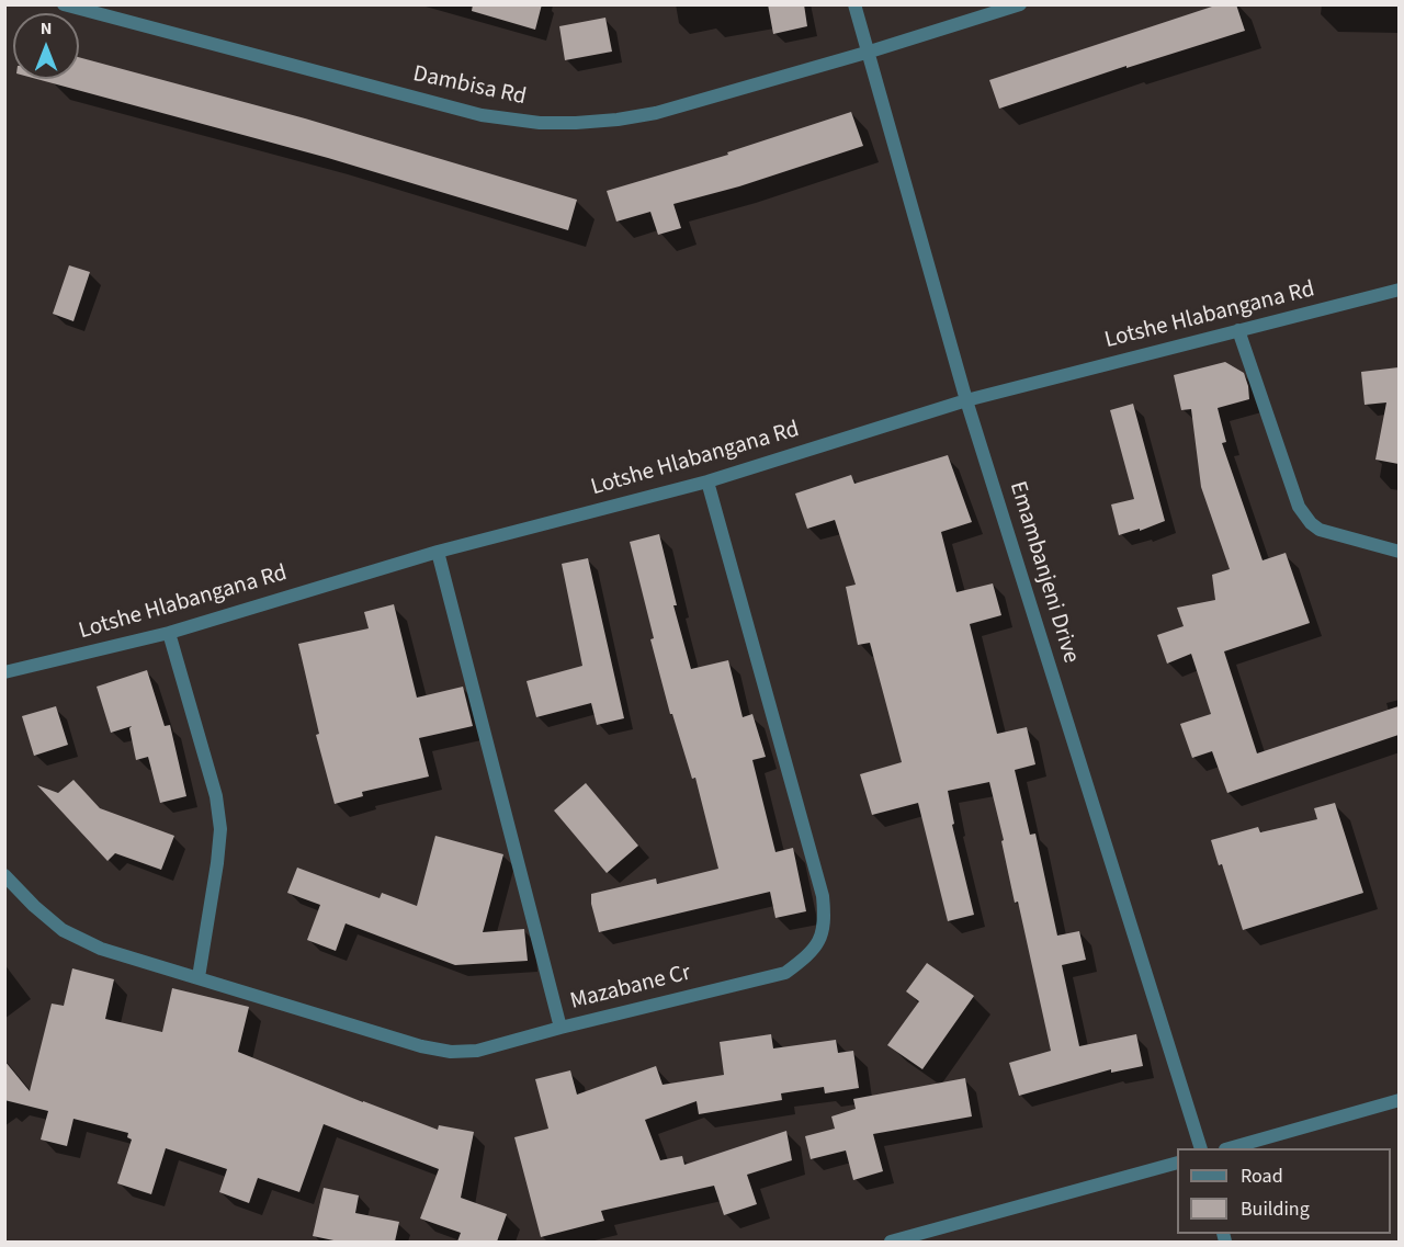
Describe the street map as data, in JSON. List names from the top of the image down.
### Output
{
  "streets": {
    "street": [
      "Dambisa Rd",
      "Lotshe Hlabangana Rd",
      "Emambanjeni Drive",
      "Mazabane Cr"
    ]
  },
  "crossings": [
    ["Dambisa Rd", "Emambanjeni Drive"],
    ["Lotshe Hlabangana Rd", "Emambanjeni Drive"],
    ["Lotshe Hlabangana Rd", "Mazabane Cr"]
  ],
  "legend": ["Road", "Building"],
  "north": "top"
}
